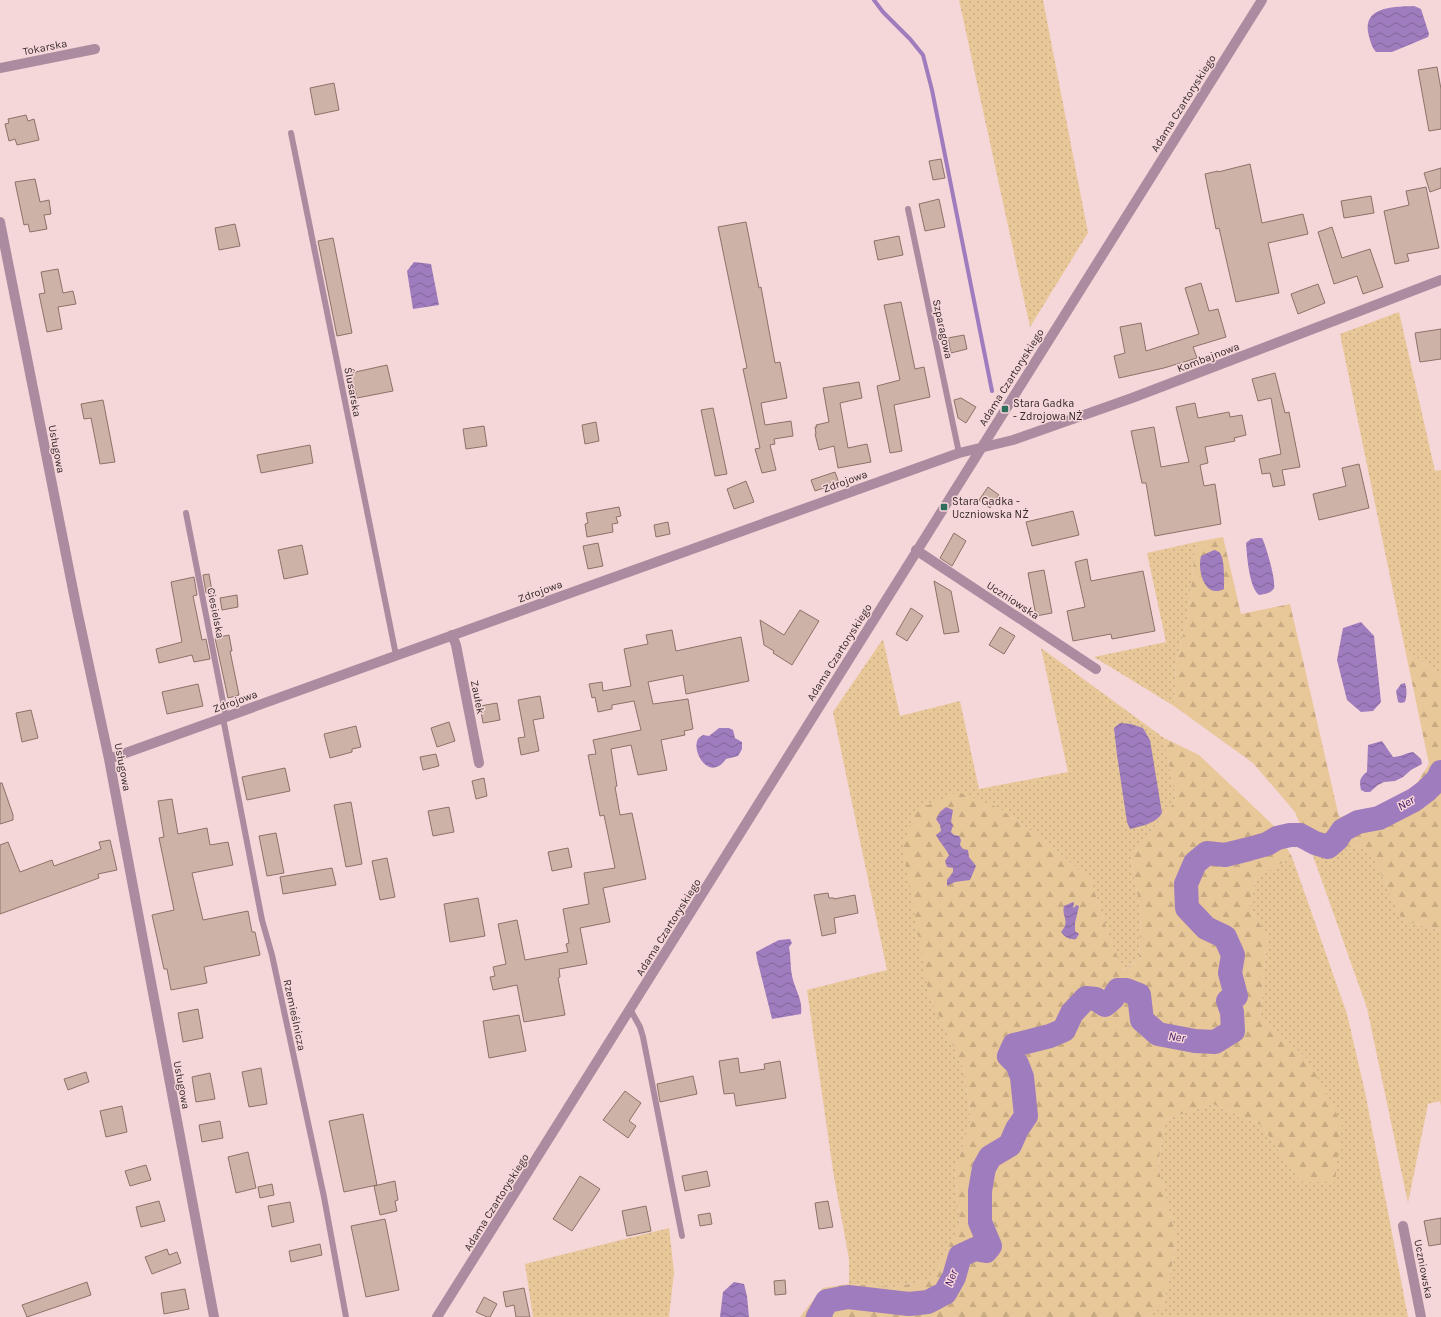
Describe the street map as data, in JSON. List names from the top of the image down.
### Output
{
  "streets": {
    "street": [
      "Tokarska",
      "Adama Czartoryskiego",
      "Kombajnowa",
      "Usługowa",
      "Zdrojowa",
      "Uczniowska",
      "Zaułek"
    ],
    "lane": [
      "Szparagowa",
      "Ślusarska",
      "Ciesielska",
      "Rzemieślnicza"
    ]
  },
  "crossings": [
    ["Adama Czartoryskiego", "Kombajnowa"],
    ["Adama Czartoryskiego", "Zdrojowa"],
    ["Adama Czartoryskiego", "Uczniowska"],
    ["Szparagowa", "Zdrojowa"],
    ["Kombajnowa", "Zdrojowa"],
    ["Ślusarska", "Zdrojowa"],
    ["Usługowa", "Zdrojowa"],
    ["Zdrojowa", "Ciesielska"],
    ["Zdrojowa", "Zaułek"],
    ["Zdrojowa", "Rzemieślnicza"],
    ["Ciesielska", "Rzemieślnicza"]
  ],
  "water": ["Ner"],
  "places": {
    "transit": ["Stara Gadka - Zdrojowa NŻ", "Stara Gadka - Uczniowska NŻ"]
  }
}
